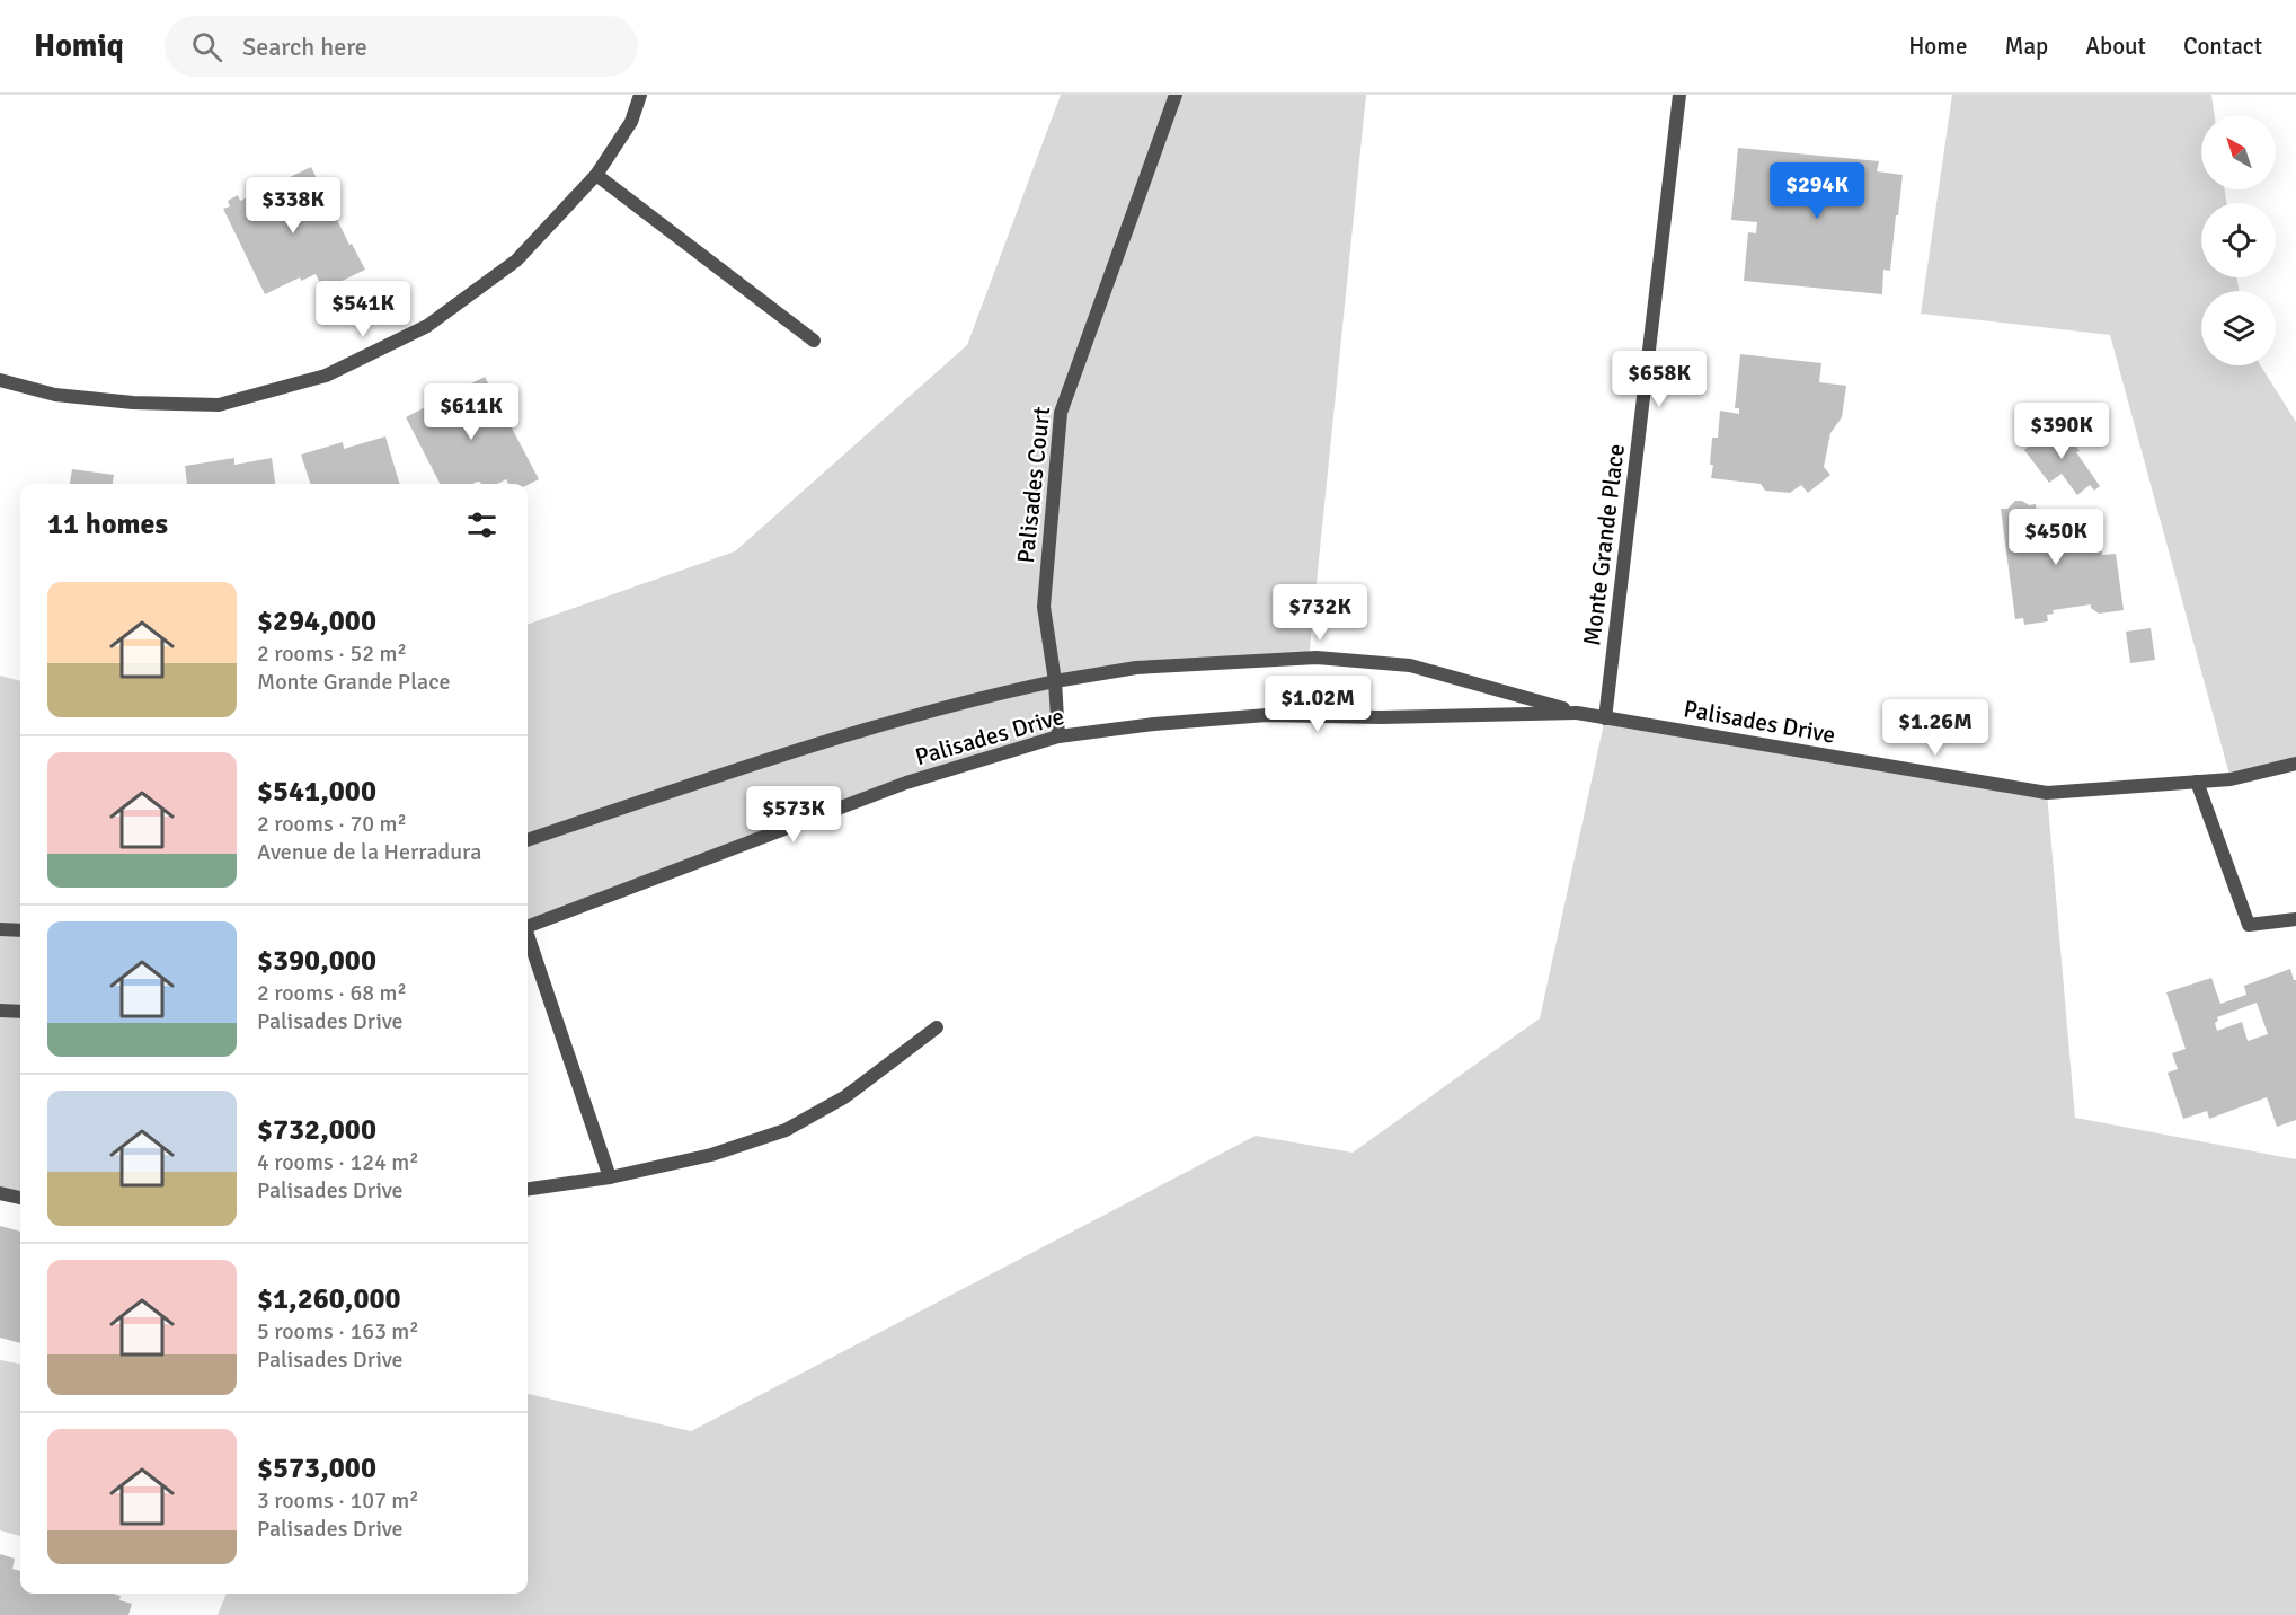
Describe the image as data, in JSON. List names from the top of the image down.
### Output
{
  "streets": {
    "street": ["Palisades Court", "Monte Grande Place", "Palisades Drive"]
  },
  "crossings": [
    ["Palisades Court", "Palisades Drive"],
    ["Monte Grande Place", "Palisades Drive"]
  ],
  "north": "top left",
  "page": {
    "header": "Homiq",
    "search": "Search here",
    "nav": [
      "Home",
      "Map",
      "About",
      "Contact"
    ],
    "price": [
      "$294K",
      "$338K",
      "$541K",
      "$658K",
      "$611K",
      "$390K",
      "$450K",
      "$732K",
      "$1.02M",
      "$1.26M",
      "$573K"
    ],
    "heading": "11 homes",
    "list": [
      {
        "name": "$294,000",
        "note": "2 rooms · 52 m² · Monte Grande Place"
      },
      {
        "name": "$541,000",
        "note": "2 rooms · 70 m² · Avenue de la Herradura"
      },
      {
        "name": "$390,000",
        "note": "2 rooms · 68 m² · Palisades Drive"
      },
      {
        "name": "$732,000",
        "note": "4 rooms · 124 m² · Palisades Drive"
      },
      {
        "name": "$1,260,000",
        "note": "5 rooms · 163 m² · Palisades Drive"
      },
      {
        "name": "$573,000",
        "note": "3 rooms · 107 m² · Palisades Drive"
      }
    ]
  }
}
